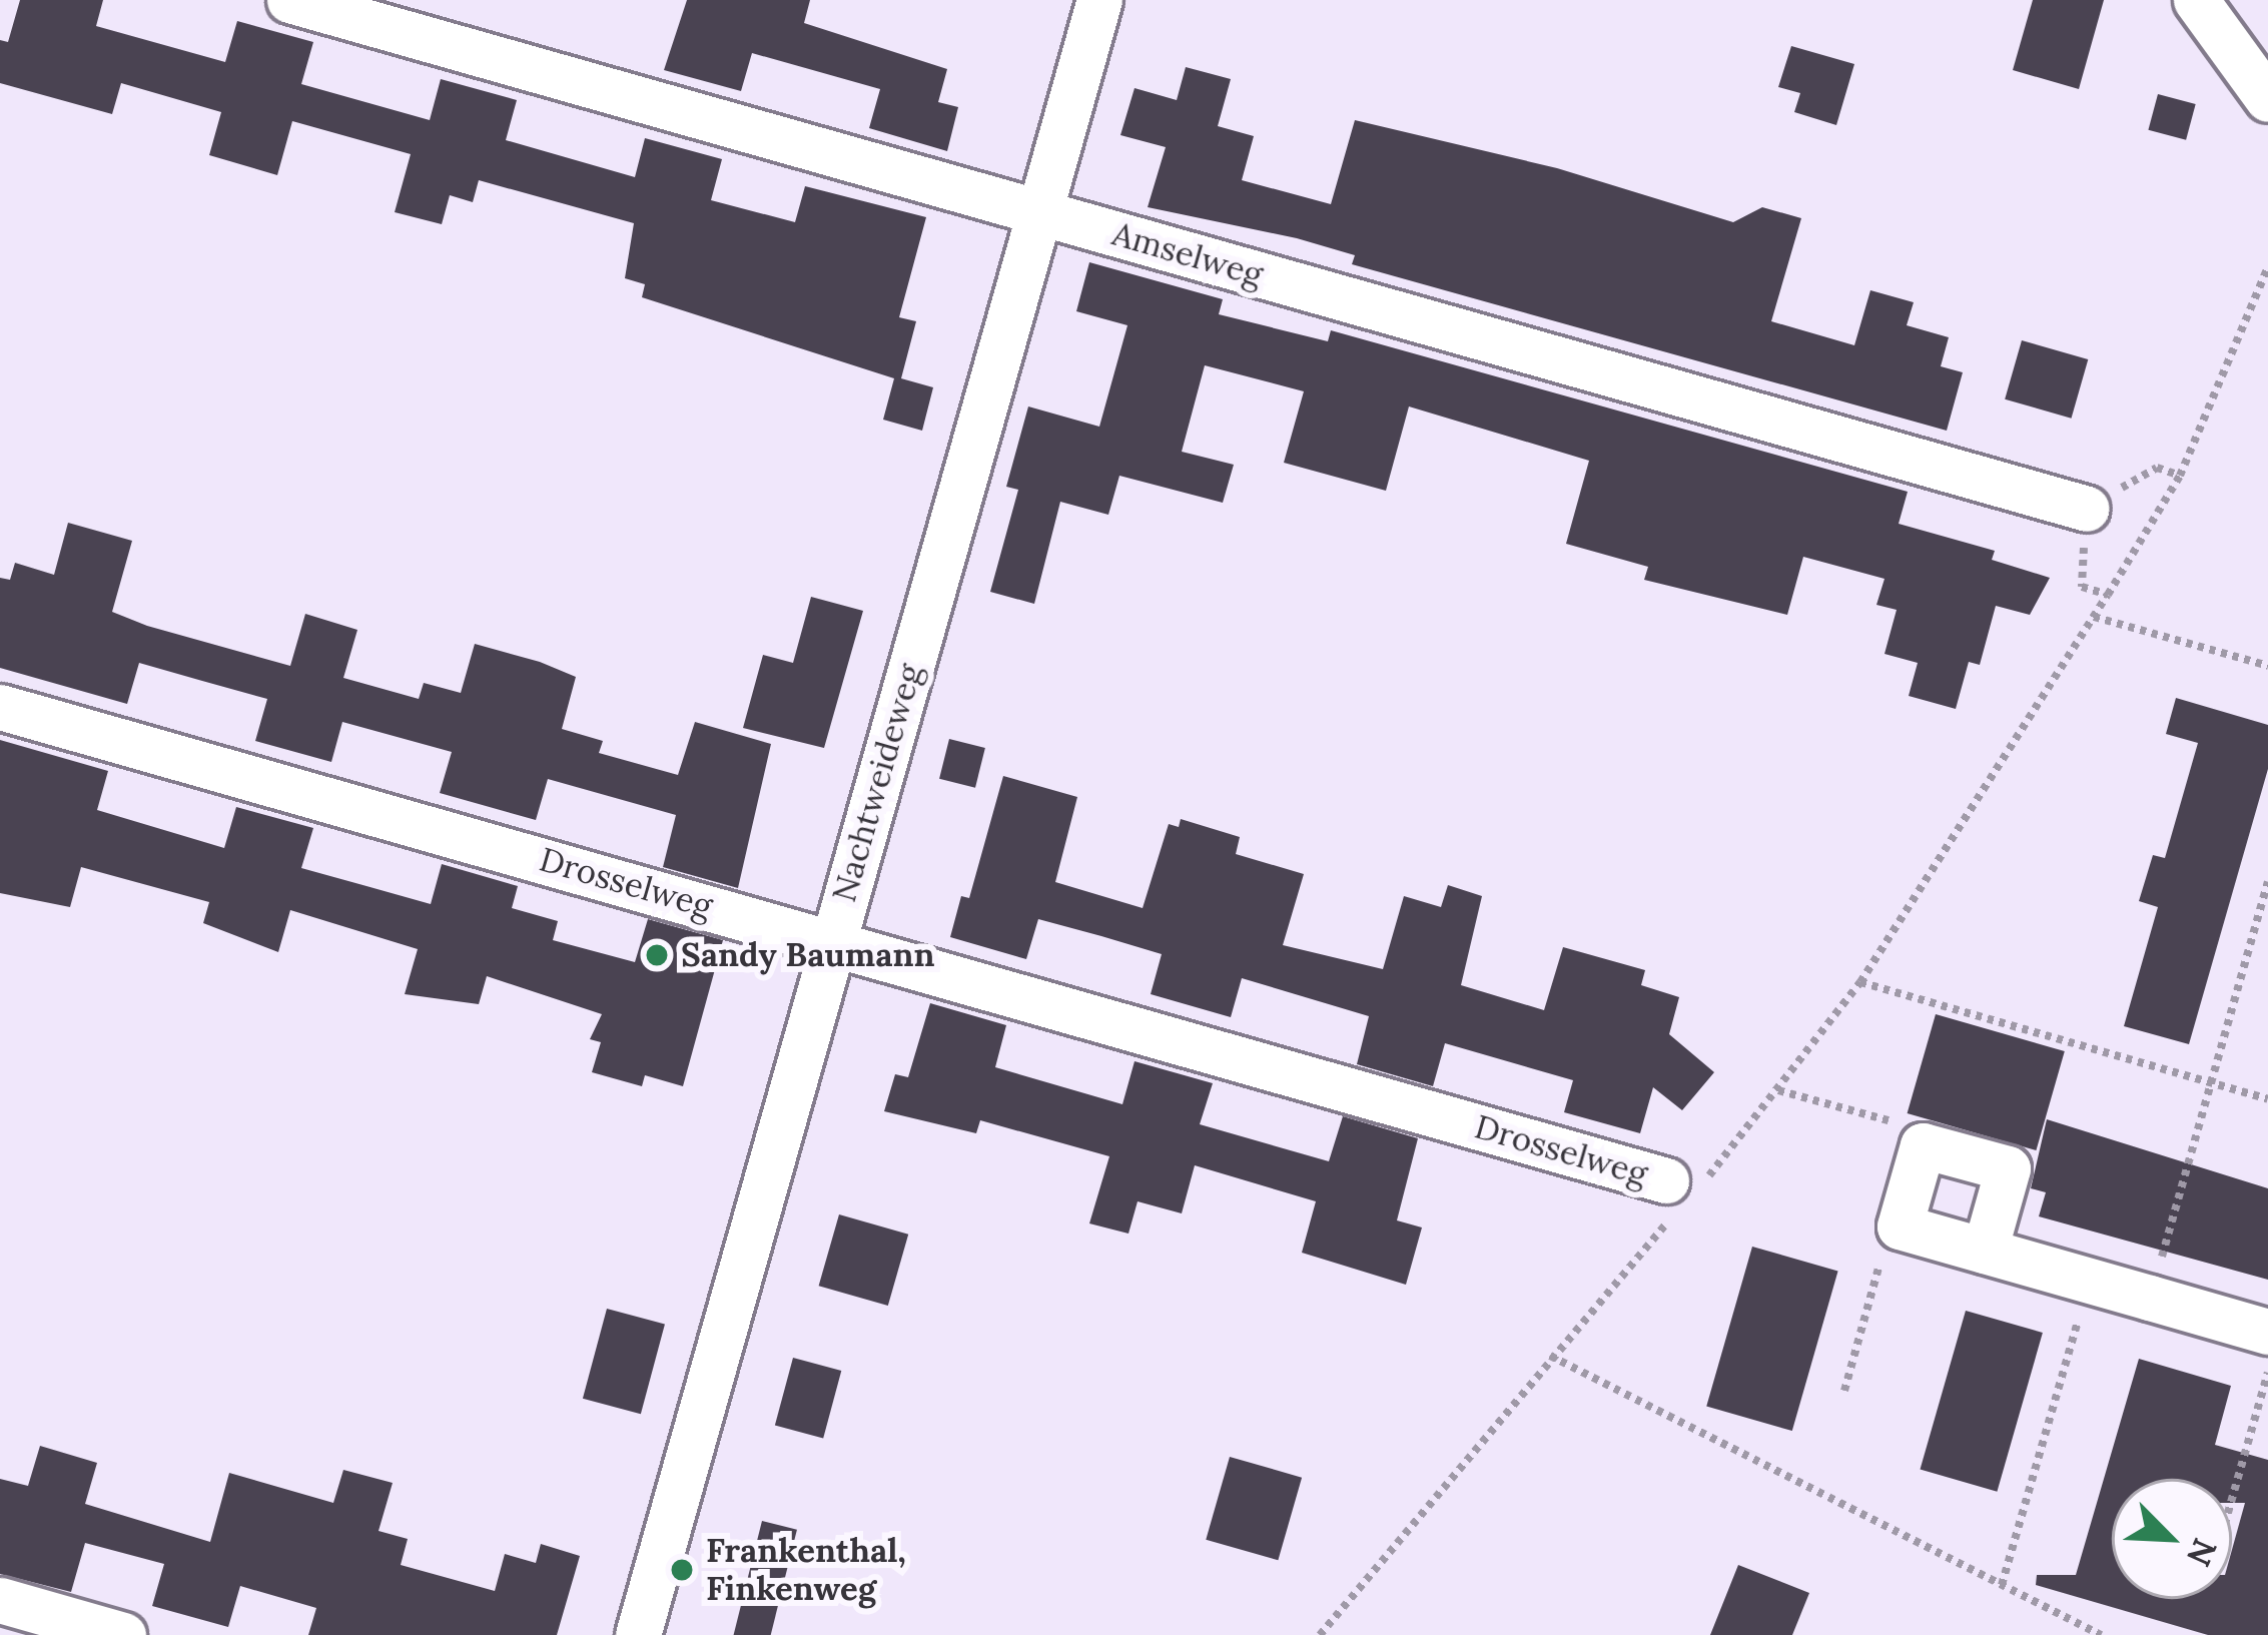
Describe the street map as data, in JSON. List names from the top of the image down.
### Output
{
  "streets": {
    "street": ["Amselweg", "Nachtweideweg", "Drosselweg"]
  },
  "crossings": [
    ["Amselweg", "Nachtweideweg"],
    ["Nachtweideweg", "Drosselweg"]
  ],
  "places": ["Sandy Baumann", "Frankenthal, Finkenweg"],
  "north": "bottom right"
}
